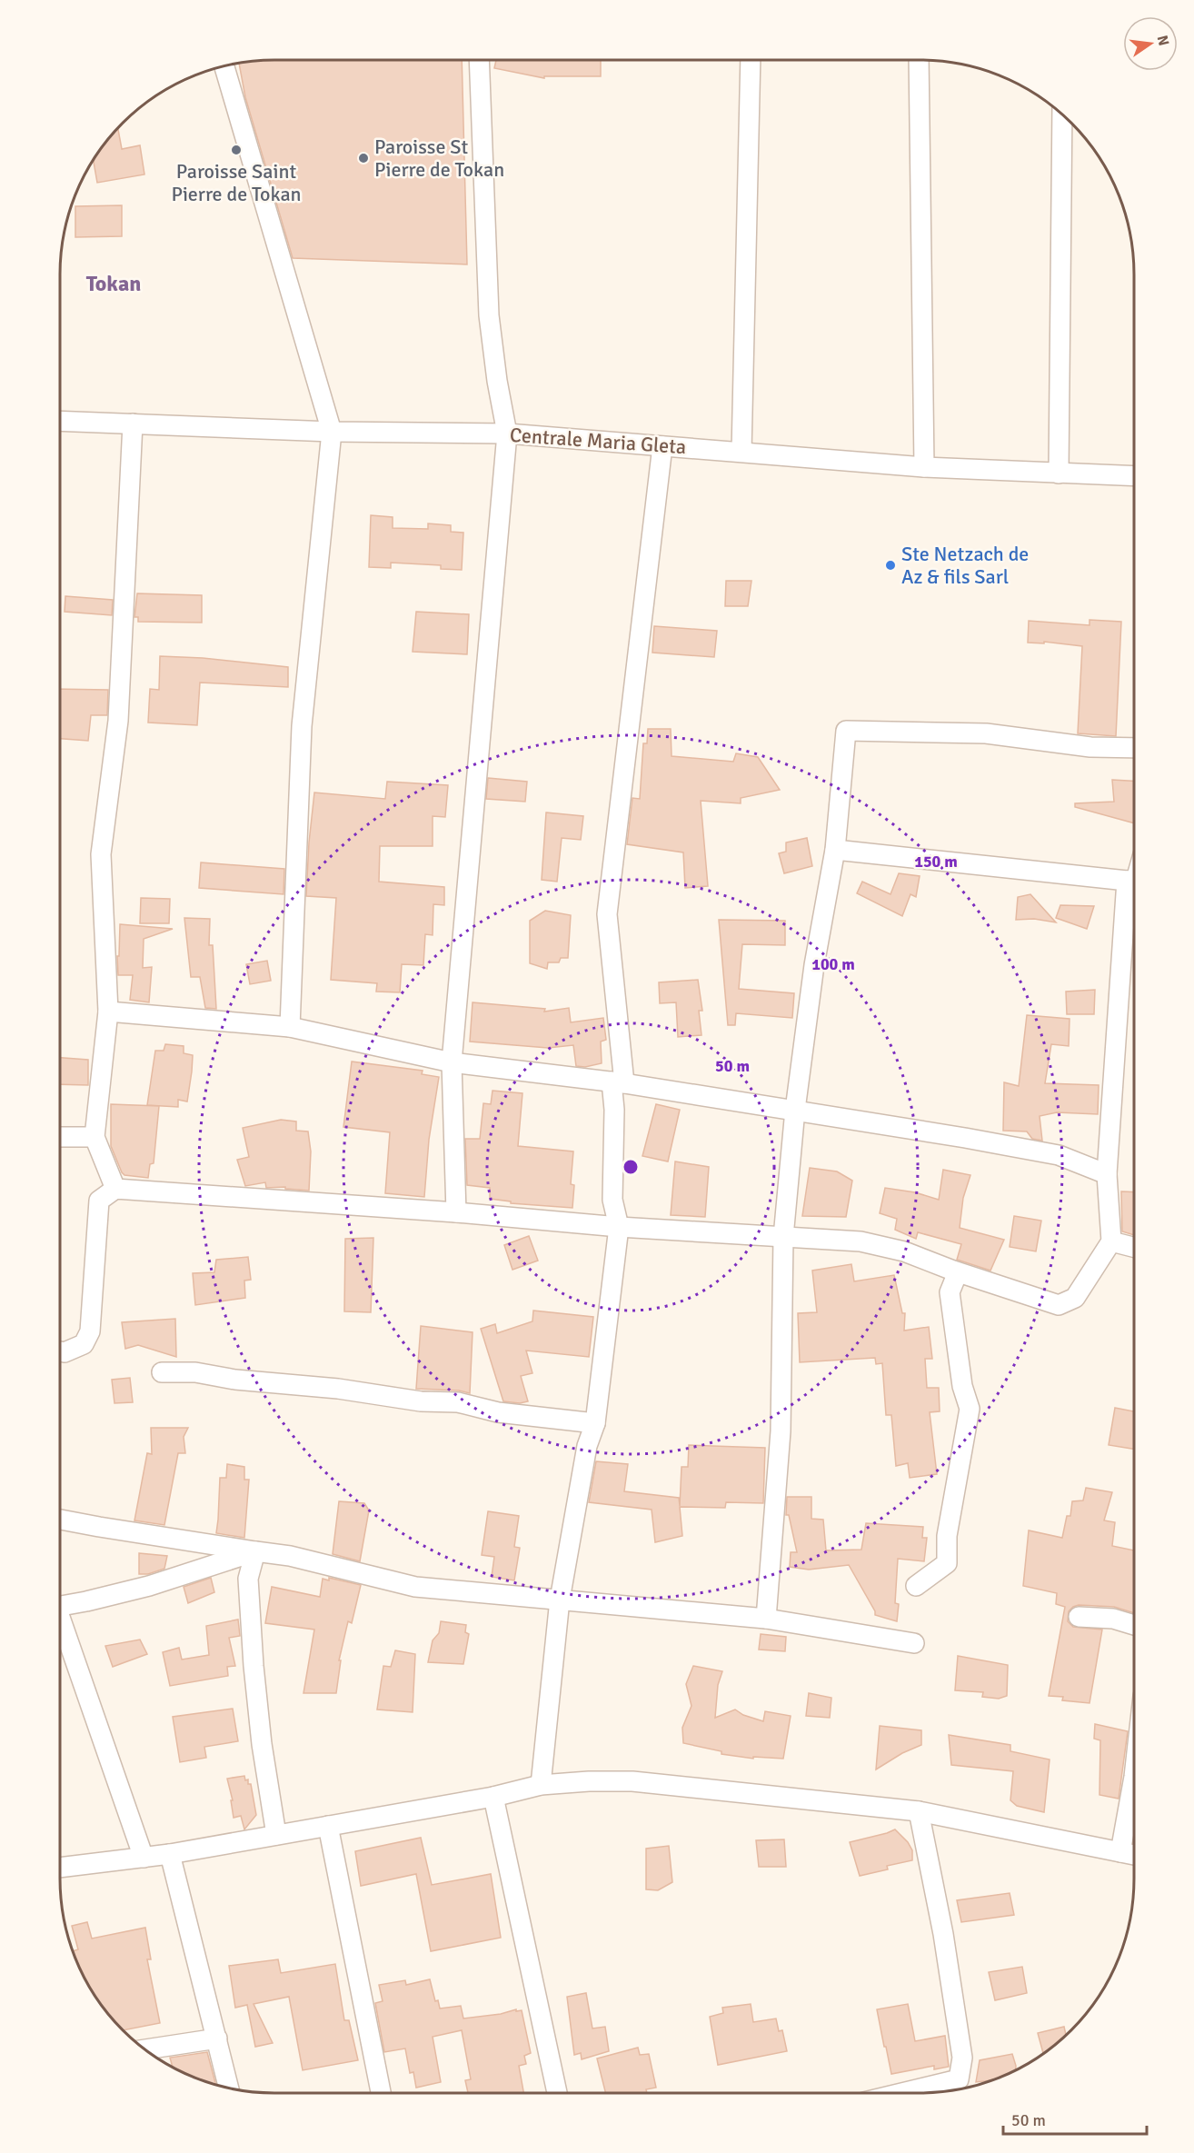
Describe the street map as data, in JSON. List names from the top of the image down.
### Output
{
  "streets": {
    "street": ["Centrale Maria Gleta"]
  },
  "districts": ["Tokan"],
  "places": ["Paroisse Saint Pierre de Tokan", "Paroisse St Pierre de Tokan", "Ste Netzach de Az & fils Sarl"],
  "scale_bar": "50 m",
  "north": "right",
  "rings": ["150 m", "100 m", "50 m"]
}
